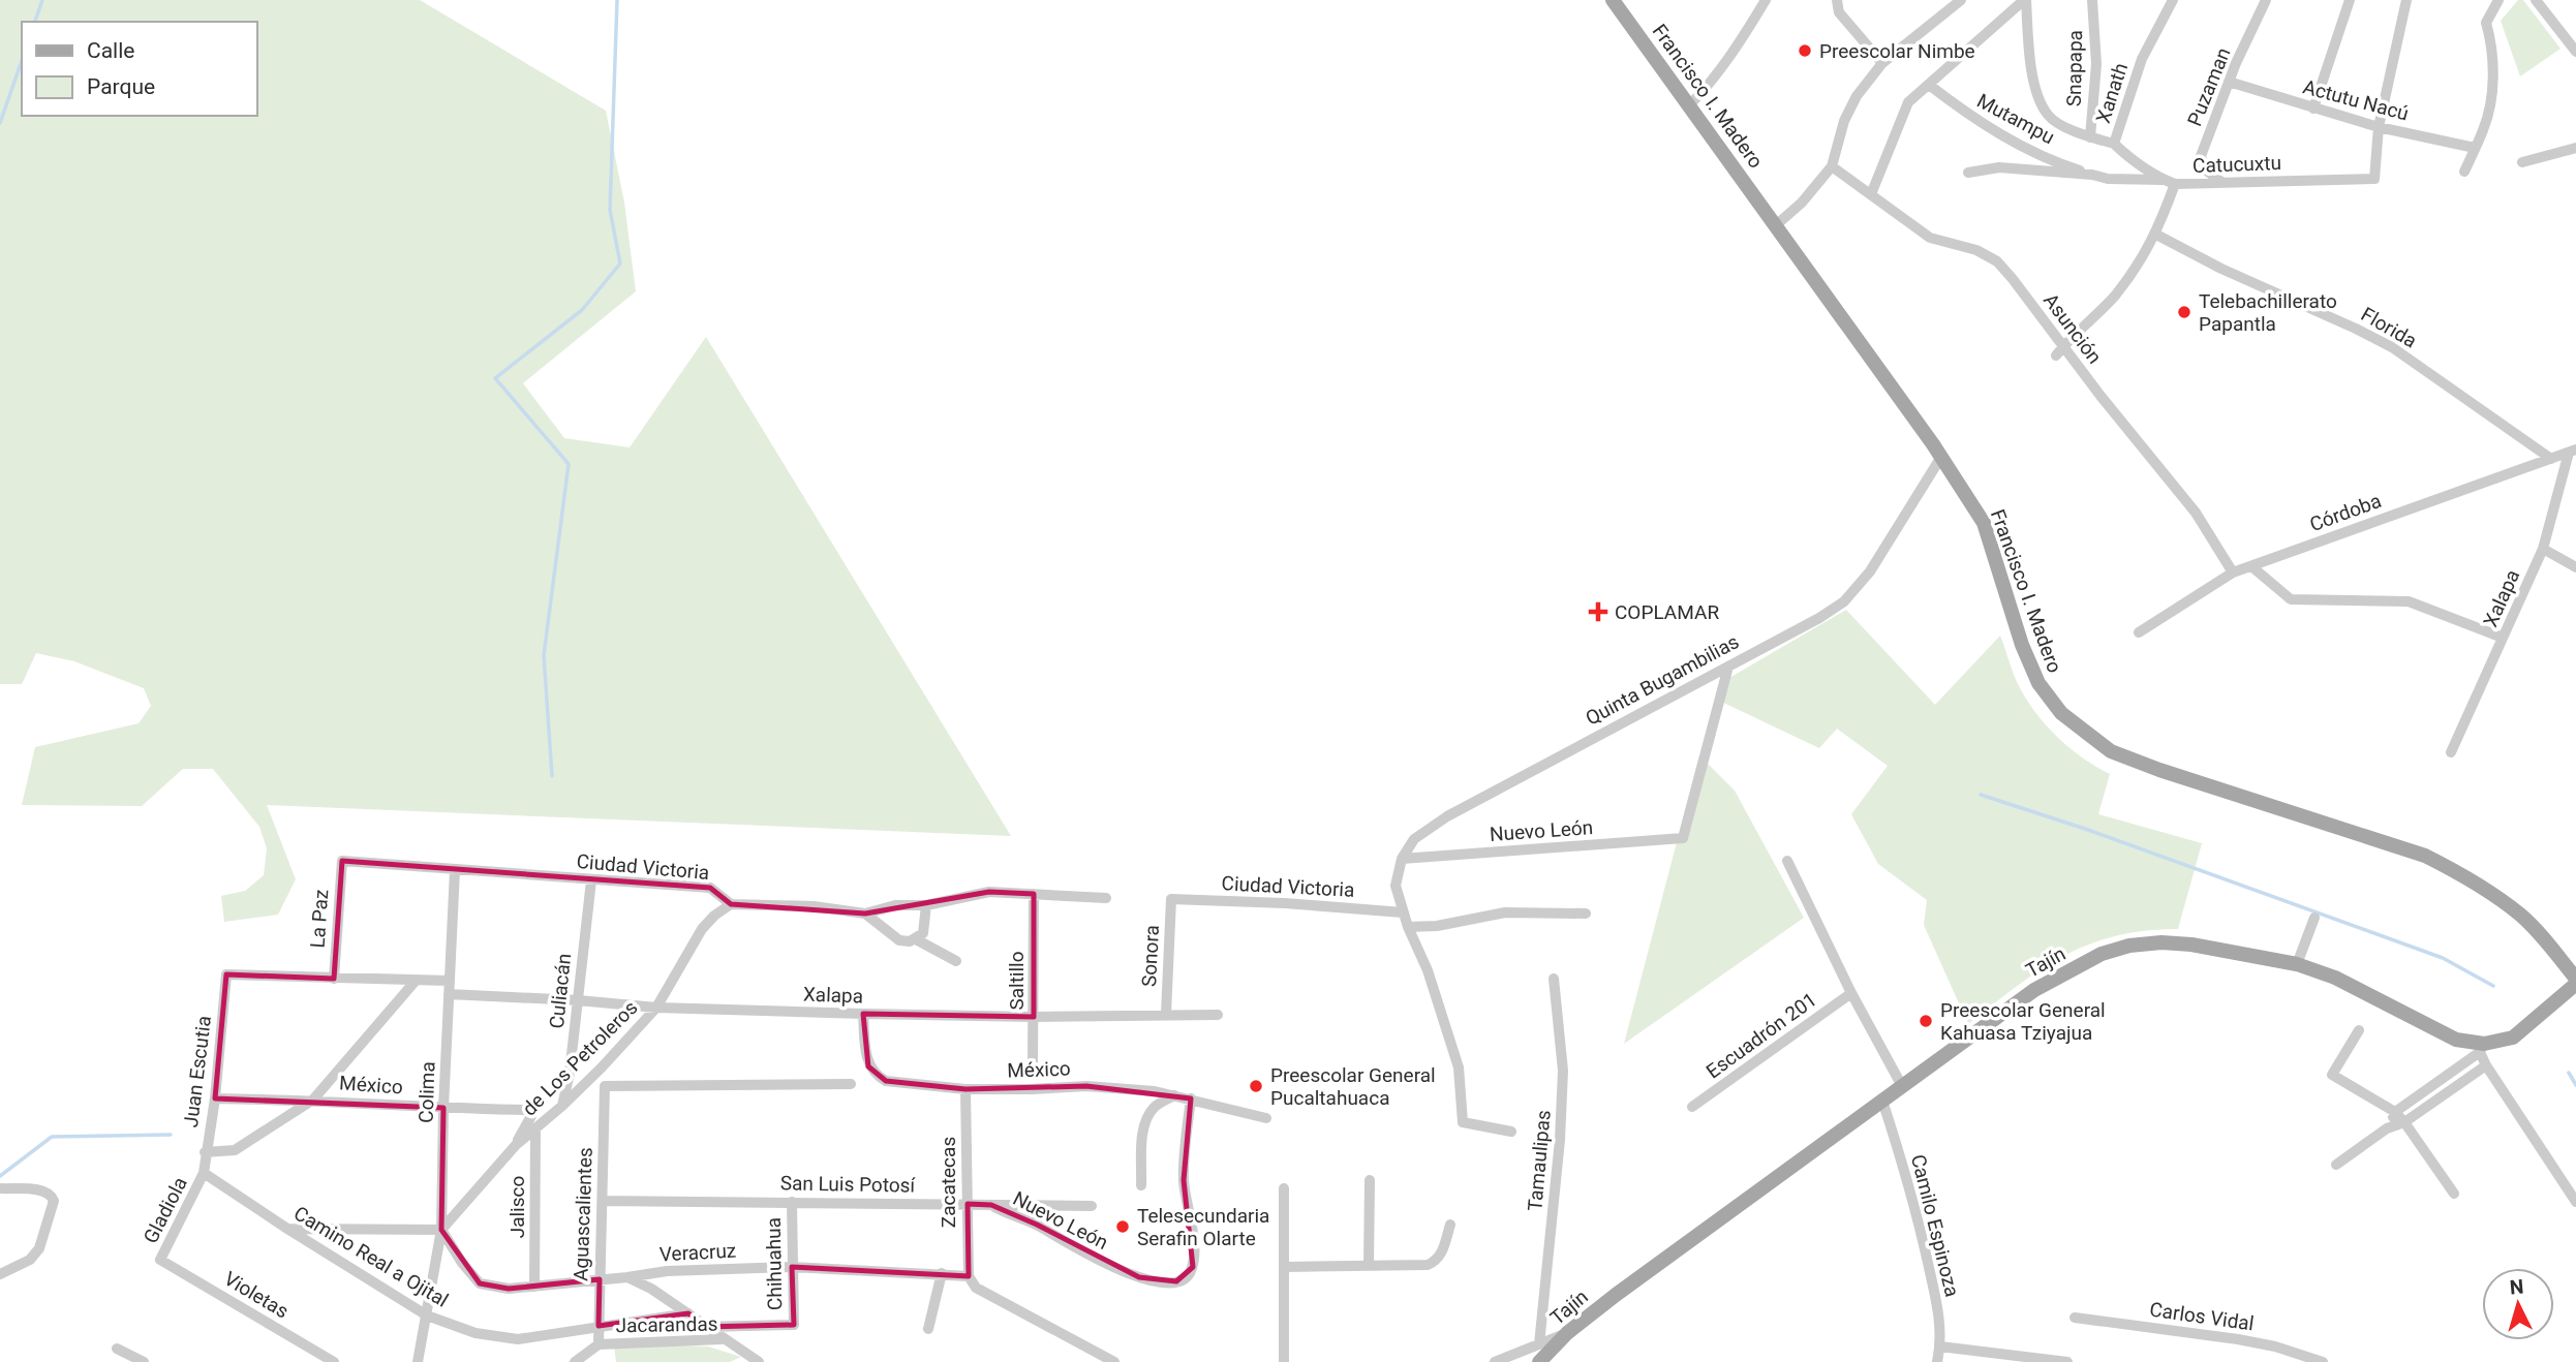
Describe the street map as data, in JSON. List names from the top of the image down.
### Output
{
  "streets": {
    "main road": ["Francisco I. Madero", "Tajín"],
    "street": [
      "Snapapa",
      "Puzaman",
      "Xanath",
      "Actutu Nacú",
      "Mutampu",
      "Catucuxtu",
      "Florida",
      "Asunción",
      "Córdoba",
      "Xalapa",
      "Quinta Bugambilias",
      "Nuevo León",
      "Ciudad Victoria",
      "La Paz",
      "Sonora",
      "Saltillo",
      "Culiacán",
      "Escuadrón 201",
      "de Los Petroleros",
      "México",
      "Juan Escutia",
      "Colima",
      "Tamaulipas",
      "Zacatecas",
      "San Luis Potosí",
      "Jalisco",
      "Gladiola",
      "Aguascalientes",
      "Camilo Espinoza",
      "Veracruz",
      "Camino Real a Ojital",
      "Chihuahua",
      "Violetas",
      "Carlos Vidal",
      "Jacarandas"
    ]
  },
  "crossings": [
    ["Snapapa", "Xanath"],
    ["Puzaman", "Actutu Nacú"],
    ["Puzaman", "Catucuxtu"],
    ["Xanath", "Catucuxtu"],
    ["Francisco I. Madero", "Quinta Bugambilias"],
    ["Actutu Nacú", "Catucuxtu"],
    ["Mutampu", "Catucuxtu"],
    ["Florida", "Córdoba"],
    ["Asunción", "Córdoba"],
    ["Córdoba", "Xalapa"],
    ["Xalapa", "Sonora"],
    ["Xalapa", "Saltillo"],
    ["Xalapa", "Culiacán"],
    ["Xalapa", "de Los Petroleros"],
    ["Xalapa", "México"],
    ["Xalapa", "Colima"],
    ["Quinta Bugambilias", "Nuevo León"],
    ["Nuevo León", "México"],
    ["Nuevo León", "San Luis Potosí"],
    ["Ciudad Victoria", "La Paz"],
    ["Ciudad Victoria", "Sonora"],
    ["Ciudad Victoria", "Culiacán"],
    ["Ciudad Victoria", "de Los Petroleros"],
    ["Ciudad Victoria", "Colima"],
    ["La Paz", "Juan Escutia"],
    ["Tajín", "Camilo Espinoza"],
    ["Culiacán", "de Los Petroleros"],
    ["de Los Petroleros", "México"],
    ["de Los Petroleros", "Colima"],
    ["de Los Petroleros", "Jalisco"],
    ["de Los Petroleros", "Veracruz"],
    ["México", "Juan Escutia"],
    ["México", "Colima"],
    ["México", "Zacatecas"],
    ["Juan Escutia", "Gladiola"],
    ["Juan Escutia", "Camino Real a Ojital"],
    ["Colima", "Veracruz"],
    ["Colima", "Camino Real a Ojital"],
    ["Zacatecas", "San Luis Potosí"],
    ["Zacatecas", "Veracruz"],
    ["San Luis Potosí", "Aguascalientes"],
    ["San Luis Potosí", "Chihuahua"],
    ["Jalisco", "Veracruz"],
    ["Gladiola", "Camino Real a Ojital"],
    ["Gladiola", "Violetas"],
    ["Aguascalientes", "Veracruz"],
    ["Aguascalientes", "Camino Real a Ojital"],
    ["Aguascalientes", "Jacarandas"],
    ["Veracruz", "Chihuahua"]
  ],
  "places": {
    "other": [
      "Preescolar Nimbe",
      "Telebachillerato Papantla",
      "Preescolar General Kahuasa Tziyajua",
      "Preescolar General Pucaltahuaca",
      "Telesecundaria Serafin Olarte"
    ],
    "health": ["COPLAMAR"]
  },
  "legend": ["Calle", "Parque"],
  "north": "top"
}
